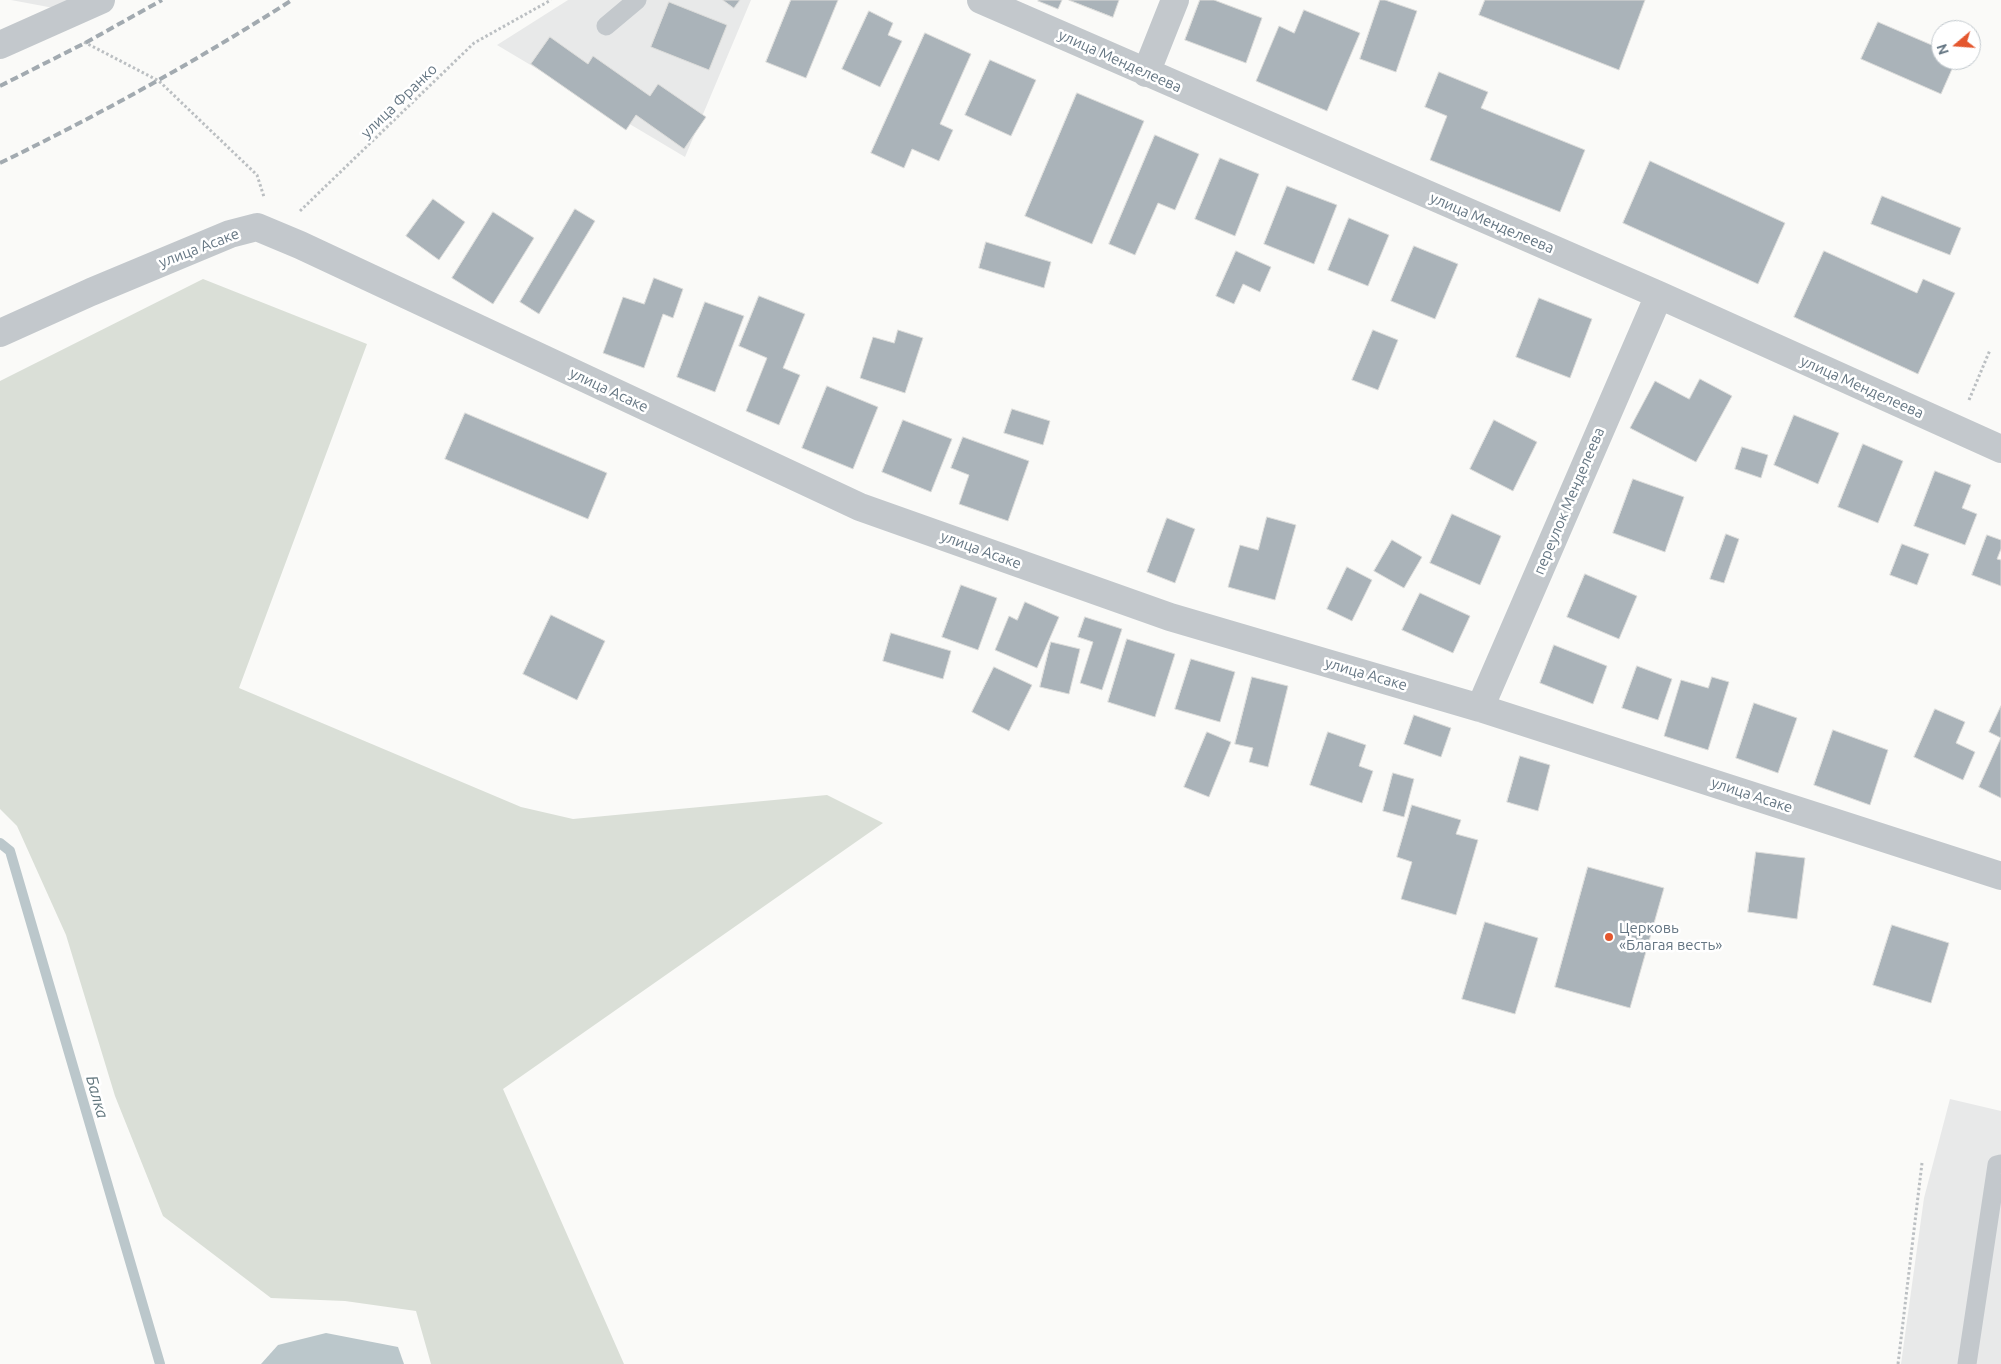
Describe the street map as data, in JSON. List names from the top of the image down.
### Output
{
  "streets": {
    "street": ["улица Менделеева", "улица Асаке", "переулок Менделеева"],
    "path": ["улица Франко"]
  },
  "crossings": [
    ["улица Менделеева", "переулок Менделеева"],
    ["улица Франко", "улица Асаке"],
    ["улица Асаке", "переулок Менделеева"]
  ],
  "water": ["Балка"],
  "places": ["Церковь «Благая весть»"],
  "north": "left"
}
